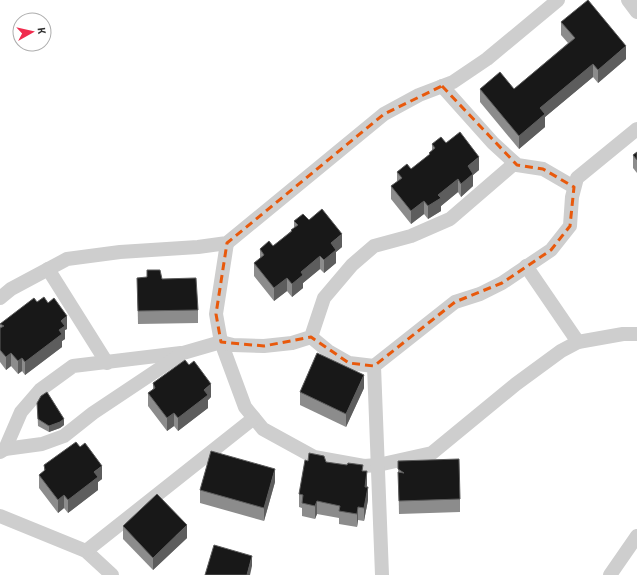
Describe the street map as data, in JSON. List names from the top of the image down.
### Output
{
  "north": "right"
}
